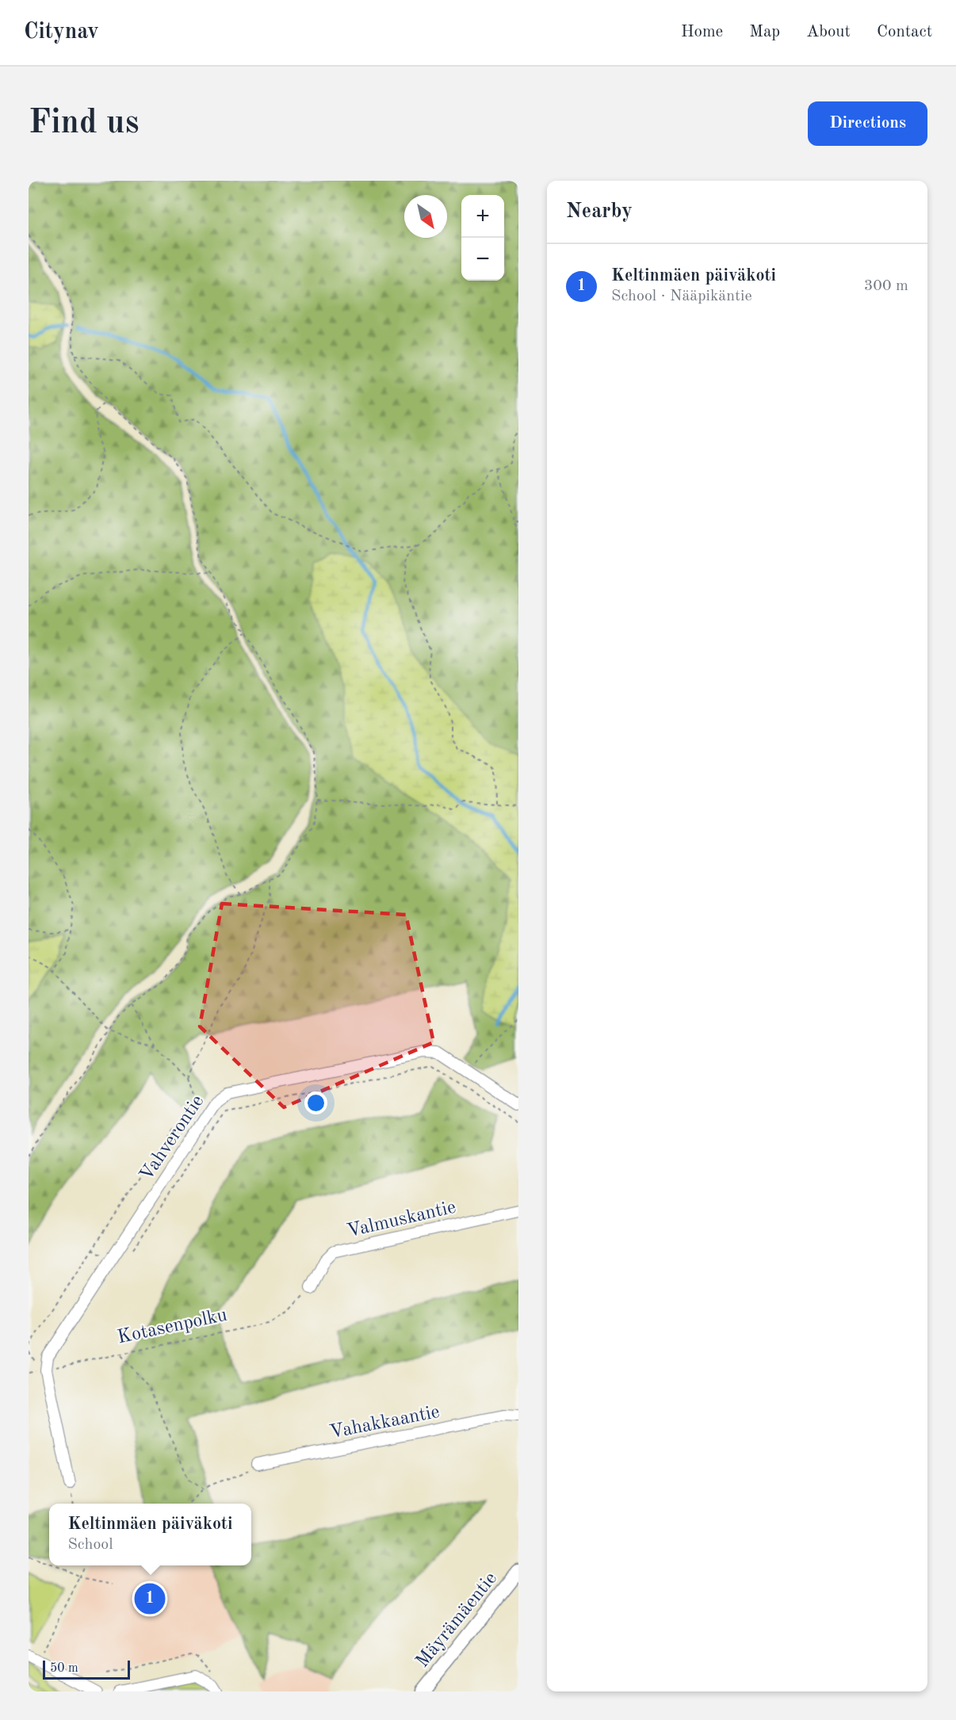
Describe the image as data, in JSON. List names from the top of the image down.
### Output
{
  "streets": {
    "street": [
      "Vahverontie",
      "Valmuskantie",
      "Vahakkaantie",
      "Mäyrämäentie"
    ],
    "path": ["Kotasenpolku"]
  },
  "crossings": [
    ["Vahverontie", "Kotasenpolku"],
    ["Valmuskantie", "Kotasenpolku"]
  ],
  "scale_bar": "50 m",
  "north": "bottom right",
  "page": {
    "header": "Citynav",
    "nav": [
      "Home",
      "Map",
      "About",
      "Contact"
    ],
    "buttons": "Directions",
    "title": "Find us",
    "heading": "Nearby",
    "map_buttons": ["+", "−"],
    "list": [
      {
        "mark": "1",
        "name": "Keltinmäen päiväkoti",
        "note": "School · Nääpikäntie",
        "value": "300 m"
      }
    ],
    "popup": ["Keltinmäen päiväkoti", "School"],
    "pins": "1",
    "scale": "50 m"
  }
}
